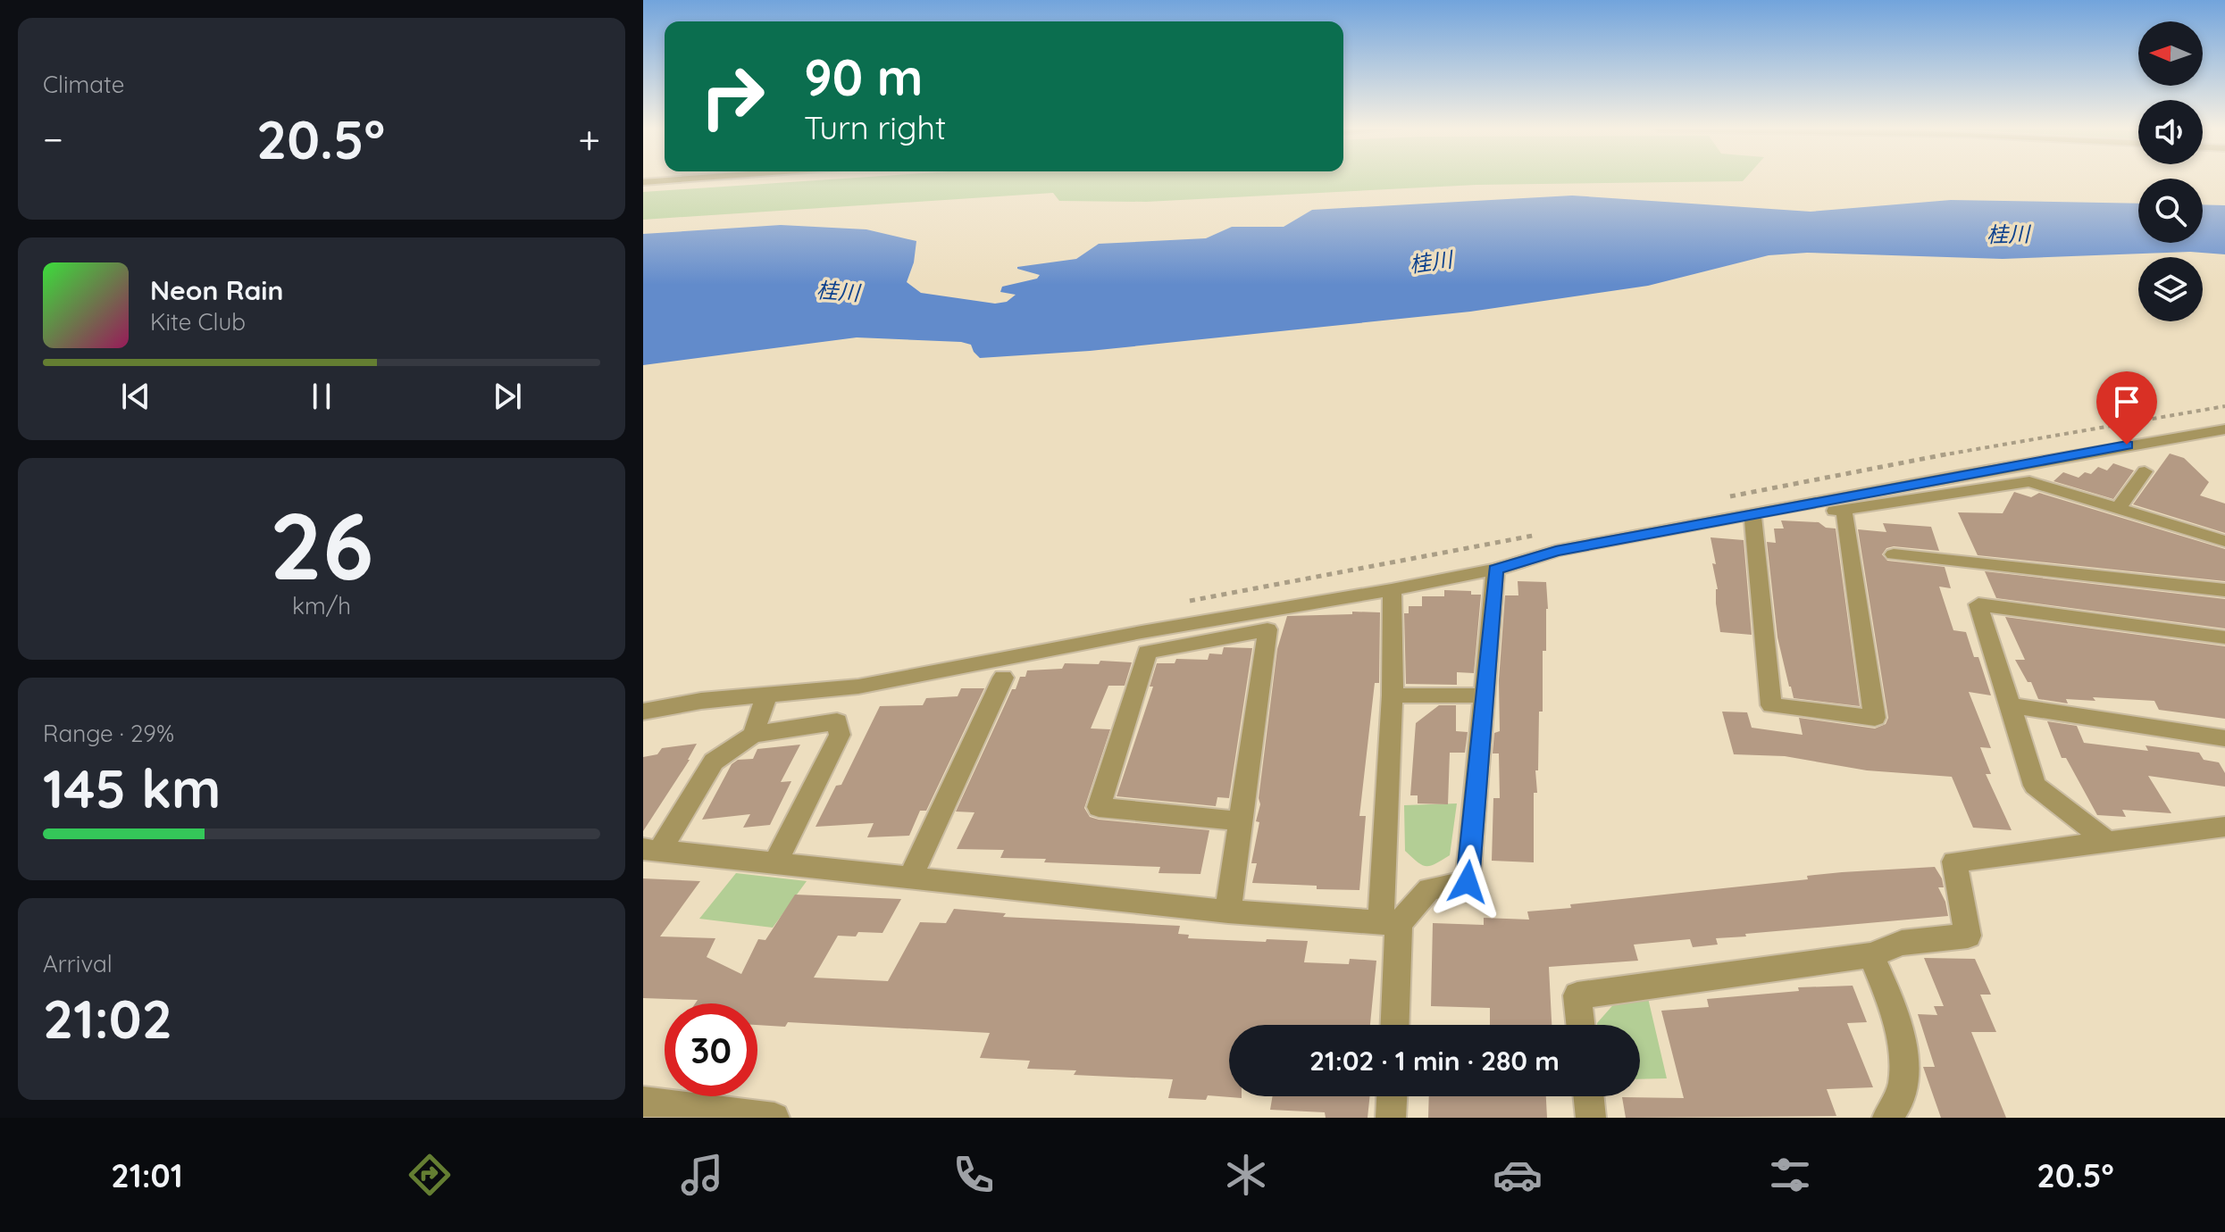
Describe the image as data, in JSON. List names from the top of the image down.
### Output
{
  "water": ["桂川"],
  "north": "left",
  "page": {
    "tile": [
      "Climate",
      ["26", "km/h"],
      ["Range · 29%", "145 km"],
      ["Arrival", "21:02"]
    ],
    "turn": ["90 m", "Turn right"],
    "heat": ["−", "20.5°", "+"],
    "song": ["Neon Rain", "Kite Club"],
    "limit": "30",
    "trip": "21:02 · 1 min · 280 m",
    "tabs": ["21:01", "20.5°"]
  }
}
